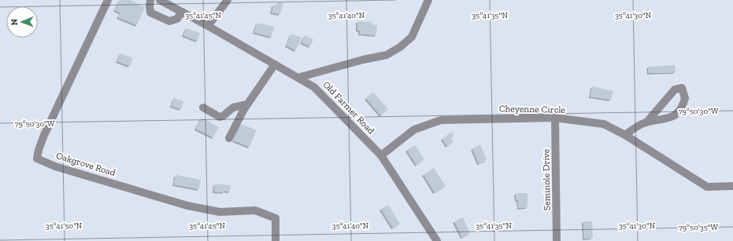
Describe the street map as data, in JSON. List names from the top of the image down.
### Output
{
  "streets": {
    "street": [
      "Old Farmer Road",
      "Cheyenne Circle",
      "Oakgrove Road",
      "Seminole Drive"
    ]
  },
  "crossings": [
    ["Old Farmer Road", "Cheyenne Circle"],
    ["Cheyenne Circle", "Seminole Drive"]
  ],
  "north": "left",
  "coordinates": [
    "35°41'45\"N",
    "35°41'40\"N",
    "35°41'35\"N",
    "35°41'30\"N",
    "79°50'30\"W",
    "35°41'50\"N",
    "79°50'35\"W"
  ]
}
